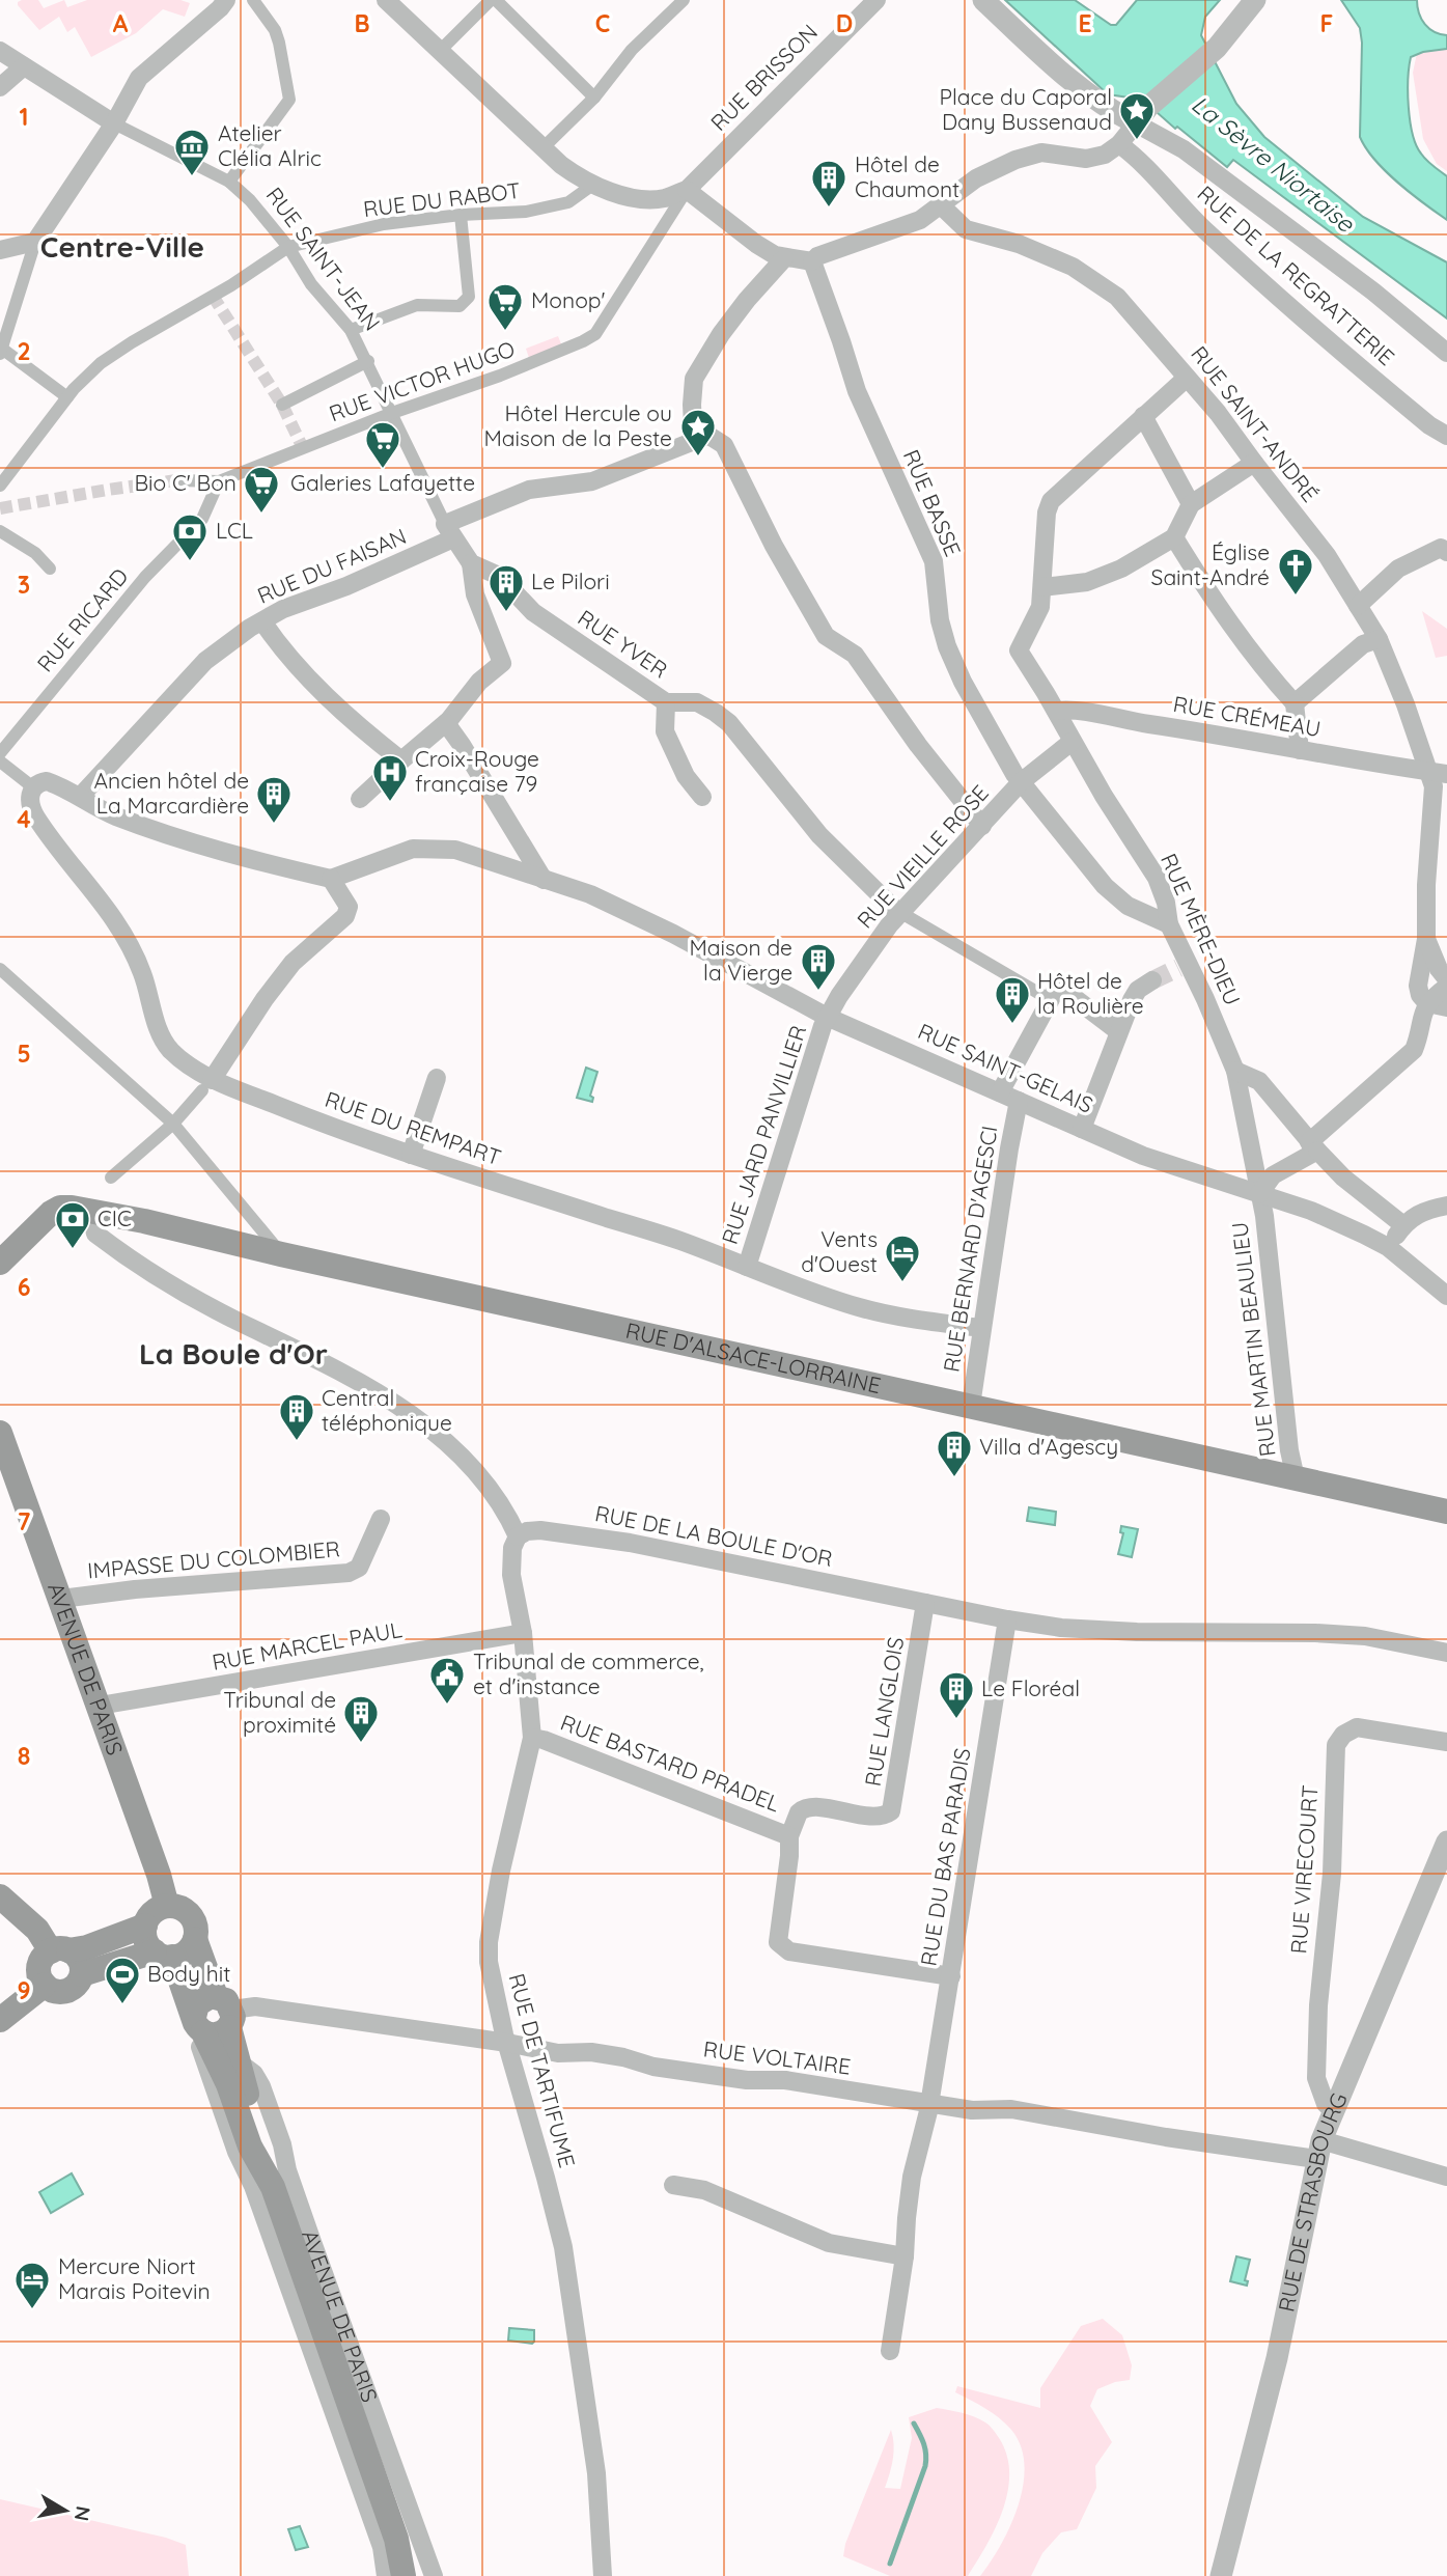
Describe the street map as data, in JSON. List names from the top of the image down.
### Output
{
  "streets": {
    "main road": ["RUE D'ALSACE-LORRAINE", "AVENUE DE PARIS"],
    "street": [
      "RUE BRISSON",
      "RUE DU RABOT",
      "RUE SAINT-JEAN",
      "RUE DE LA REGRATTERIE",
      "RUE VICTOR HUGO",
      "RUE SAINT-ANDRÉ",
      "RUE BASSE",
      "RUE DU FAISAN",
      "RUE RICARD",
      "RUE YVER",
      "RUE CRÉMEAU",
      "RUE VIEILLE ROSE",
      "RUE MÈRE-DIEU",
      "RUE SAINT-GELAIS",
      "RUE DU REMPART",
      "RUE JARD PANVILLIER",
      "RUE BERNARD D'AGESCI",
      "RUE MARTIN BEAULIEU",
      "RUE DE LA BOULE D'OR",
      "IMPASSE DU COLOMBIER",
      "RUE MARCEL PAUL",
      "RUE LANGLOIS",
      "RUE BASTARD PRADEL",
      "RUE DU BAS PARADIS",
      "RUE VIRECOURT",
      "RUE VOLTAIRE",
      "RUE DE TARTIFUME",
      "RUE DE STRASBOURG"
    ]
  },
  "crossings": [
    ["RUE BRISSON", "RUE VICTOR HUGO"],
    ["RUE DU RABOT", "RUE SAINT-JEAN"],
    ["RUE SAINT-JEAN", "RUE VICTOR HUGO"],
    ["RUE SAINT-JEAN", "RUE DU FAISAN"],
    ["RUE SAINT-JEAN", "RUE YVER"],
    ["RUE VICTOR HUGO", "RUE RICARD"],
    ["RUE SAINT-ANDRÉ", "RUE CRÉMEAU"],
    ["RUE BASSE", "RUE VIEILLE ROSE"],
    ["RUE BASSE", "RUE MÈRE-DIEU"],
    ["RUE DU FAISAN", "RUE YVER"],
    ["RUE YVER", "RUE VIEILLE ROSE"],
    ["RUE CRÉMEAU", "RUE MÈRE-DIEU"],
    ["RUE VIEILLE ROSE", "RUE MÈRE-DIEU"],
    ["RUE VIEILLE ROSE", "RUE SAINT-GELAIS"],
    ["RUE VIEILLE ROSE", "RUE JARD PANVILLIER"],
    ["RUE MÈRE-DIEU", "RUE SAINT-GELAIS"],
    ["RUE MÈRE-DIEU", "RUE MARTIN BEAULIEU"],
    ["RUE SAINT-GELAIS", "RUE JARD PANVILLIER"],
    ["RUE SAINT-GELAIS", "RUE BERNARD D'AGESCI"],
    ["RUE SAINT-GELAIS", "RUE MARTIN BEAULIEU"],
    ["RUE DU REMPART", "RUE JARD PANVILLIER"],
    ["RUE DU REMPART", "RUE BERNARD D'AGESCI"],
    ["RUE BERNARD D'AGESCI", "RUE D'ALSACE-LORRAINE"],
    ["RUE MARTIN BEAULIEU", "RUE D'ALSACE-LORRAINE"],
    ["RUE DE LA BOULE D'OR", "RUE LANGLOIS"],
    ["RUE DE LA BOULE D'OR", "RUE DU BAS PARADIS"],
    ["RUE DE LA BOULE D'OR", "RUE DE TARTIFUME"],
    ["IMPASSE DU COLOMBIER", "AVENUE DE PARIS"],
    ["RUE MARCEL PAUL", "AVENUE DE PARIS"],
    ["RUE MARCEL PAUL", "RUE DE TARTIFUME"],
    ["AVENUE DE PARIS", "RUE VOLTAIRE"],
    ["RUE LANGLOIS", "RUE BASTARD PRADEL"],
    ["RUE LANGLOIS", "RUE DU BAS PARADIS"],
    ["RUE BASTARD PRADEL", "RUE DE TARTIFUME"],
    ["RUE DU BAS PARADIS", "RUE VOLTAIRE"],
    ["RUE VIRECOURT", "RUE DE STRASBOURG"],
    ["RUE VOLTAIRE", "RUE DE TARTIFUME"],
    ["RUE VOLTAIRE", "RUE DE STRASBOURG"]
  ],
  "districts": ["Centre-Ville", "La Boule d'Or"],
  "water": ["La Sèvre Niortaise"],
  "places": {
    "place": ["Place du Caporal Dany Bussenaud", "Hôtel Hercule ou Maison de la Peste"],
    "museum": ["Atelier Clélia Alric"],
    "building": [
      "Hôtel de Chaumont",
      "Le Pilori",
      "Ancien hôtel de La Marcardière",
      "Maison de la Vierge",
      "Hôtel de la Roulière",
      "Central téléphonique",
      "Villa d'Agescy",
      "Le Floréal",
      "Tribunal de proximité"
    ],
    "supermarket": ["Monop'", "Galeries Lafayette", "Bio C' Bon"],
    "bank": ["LCL", "CIC"],
    "church": ["Église Saint-André"],
    "hospital": ["Croix-Rouge française 79"],
    "hotel": ["Vents d'Ouest", "Mercure Niort Marais Poitevin"],
    "public building": ["Tribunal de commerce, et d'instance"],
    "sports": ["Body hit"]
  },
  "north": "right",
  "grid": {
    "columns": [
      "A",
      "B",
      "C",
      "D",
      "E",
      "F"
    ],
    "rows": [
      "1",
      "2",
      "3",
      "4",
      "5",
      "6",
      "7",
      "8",
      "9"
    ]
  }
}
